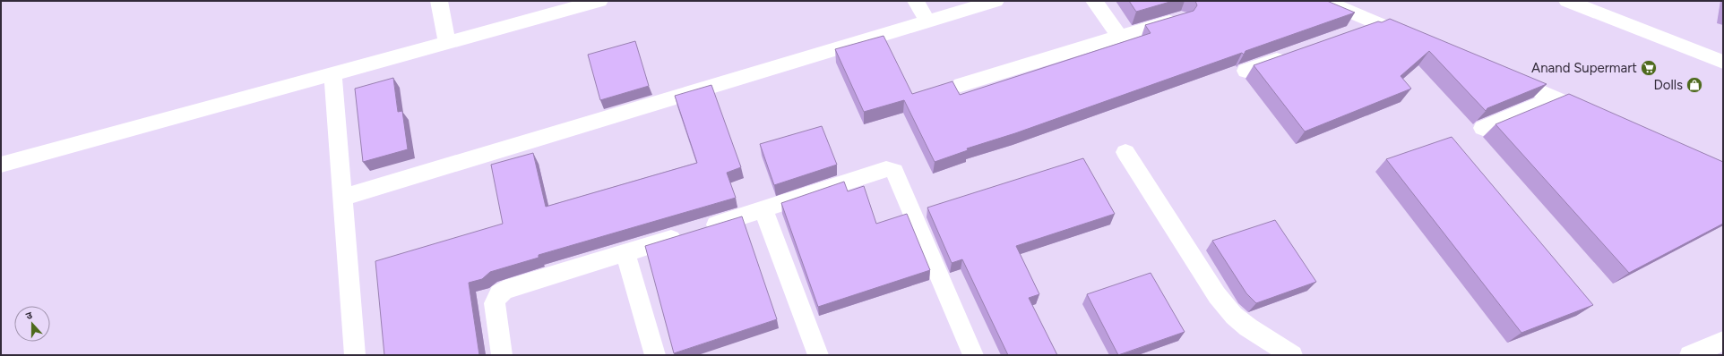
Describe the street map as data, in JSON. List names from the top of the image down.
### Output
{
  "places": {
    "supermarket": ["Anand Supermart"],
    "shop": ["Dolls"]
  },
  "north": "top"
}
